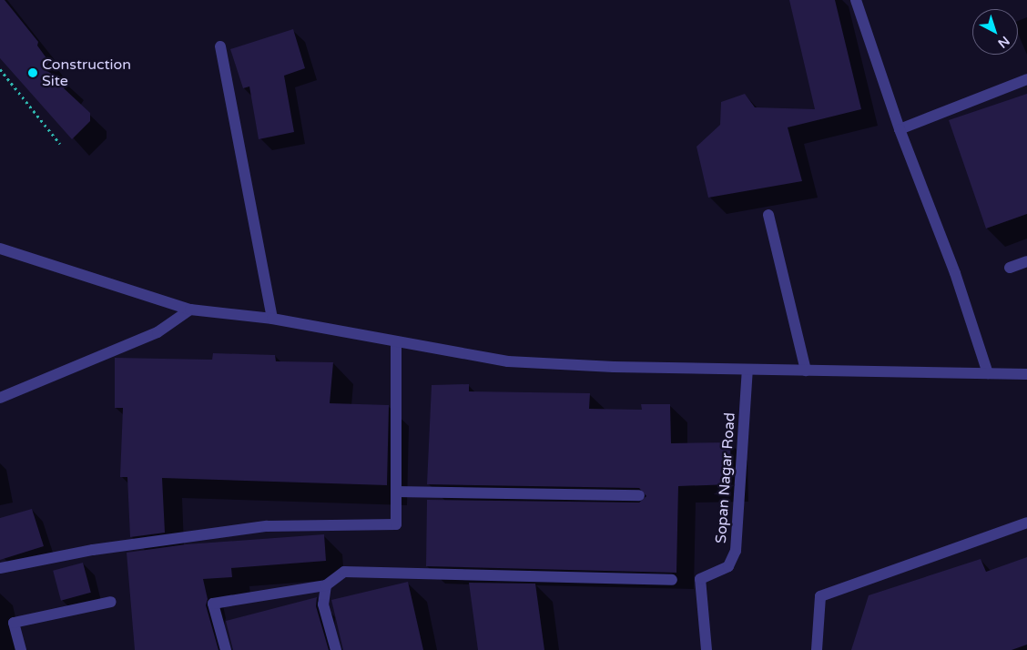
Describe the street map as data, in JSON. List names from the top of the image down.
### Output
{
  "streets": {
    "street": ["Sopan Nagar Road"]
  },
  "places": ["Construction Site"],
  "north": "bottom right"
}
